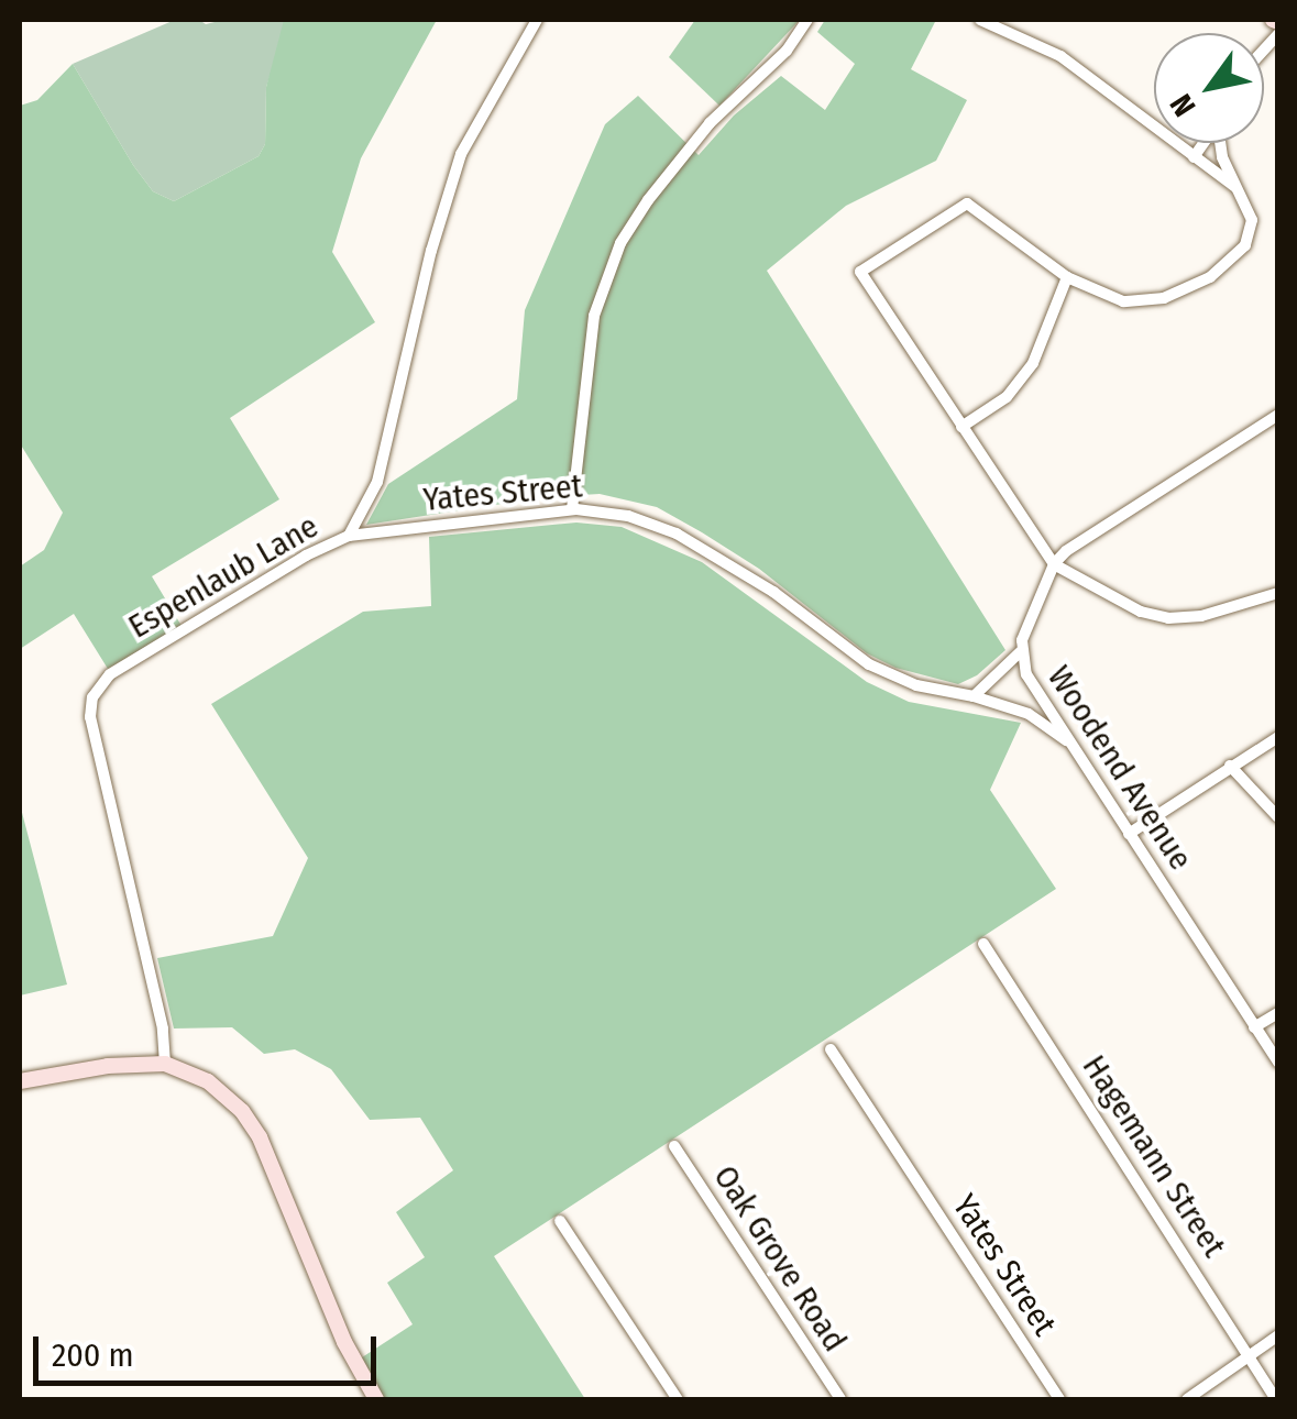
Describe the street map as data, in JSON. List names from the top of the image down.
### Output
{
  "streets": {
    "street": [
      "Yates Street",
      "Espenlaub Lane",
      "Woodend Avenue",
      "Hagemann Street",
      "Oak Grove Road"
    ]
  },
  "crossings": [
    ["Yates Street", "Espenlaub Lane"],
    ["Yates Street", "Woodend Avenue"]
  ],
  "scale_bar": "200 m",
  "north": "bottom left"
}
